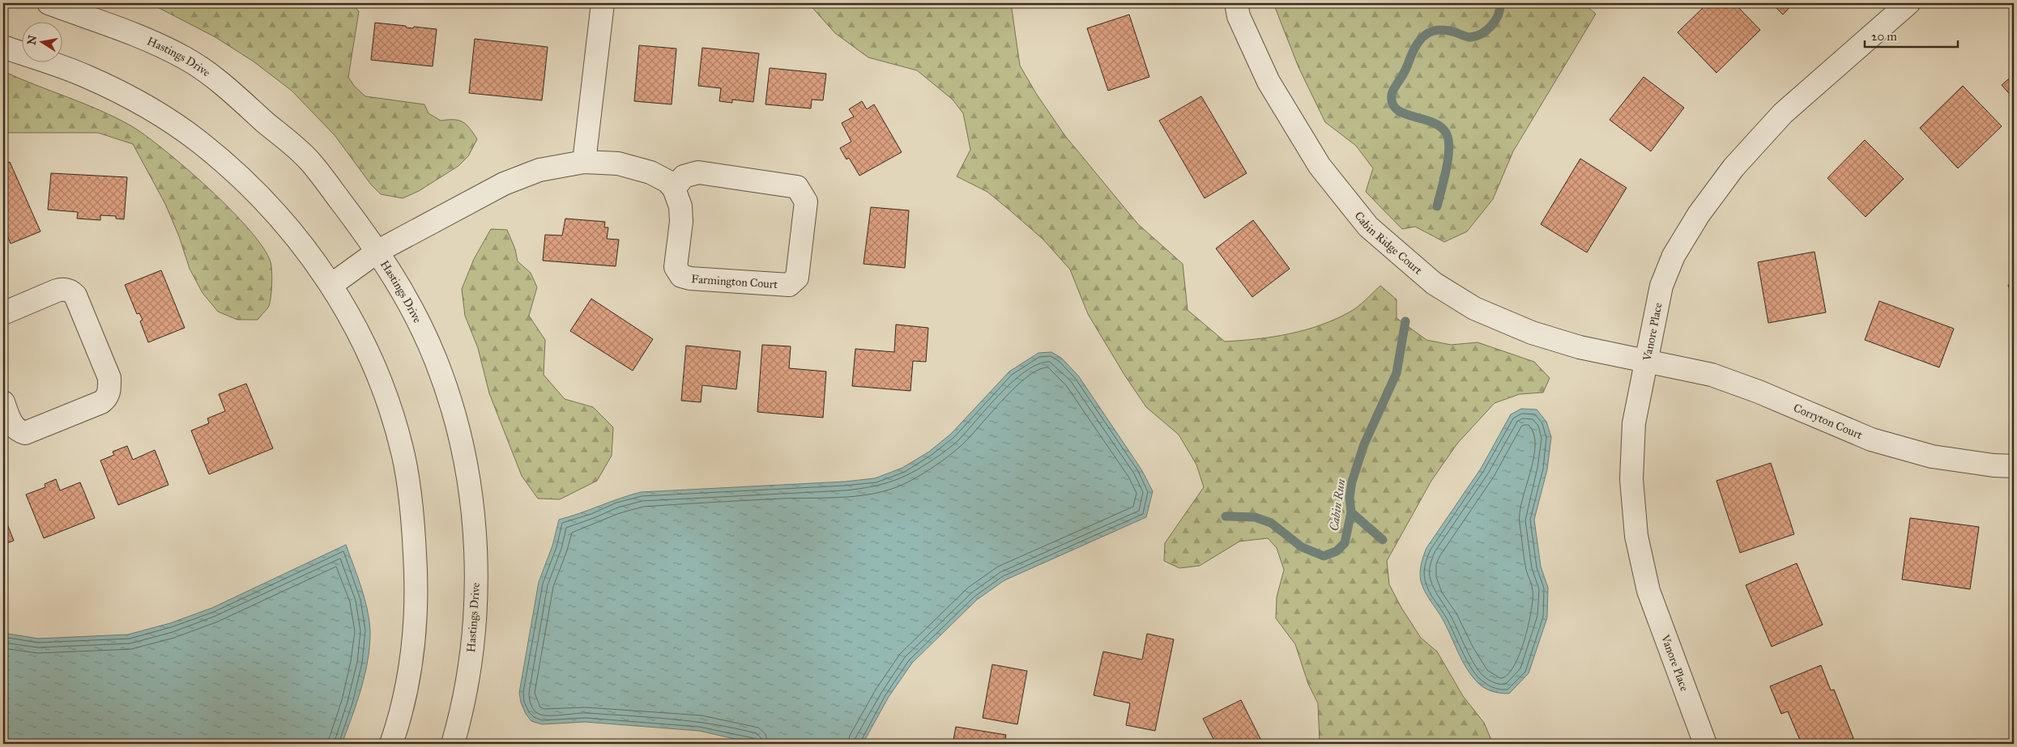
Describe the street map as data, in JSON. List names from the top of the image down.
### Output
{
  "streets": {
    "street": [
      "Hastings Drive",
      "Cabin Ridge Court",
      "Farmington Court",
      "Vanore Place",
      "Corryton Court"
    ]
  },
  "crossings": [
    ["Cabin Ridge Court", "Vanore Place"],
    ["Cabin Ridge Court", "Corryton Court"],
    ["Vanore Place", "Corryton Court"]
  ],
  "water": ["Cabin Run"],
  "scale_bar": "20 m",
  "north": "left"
}
